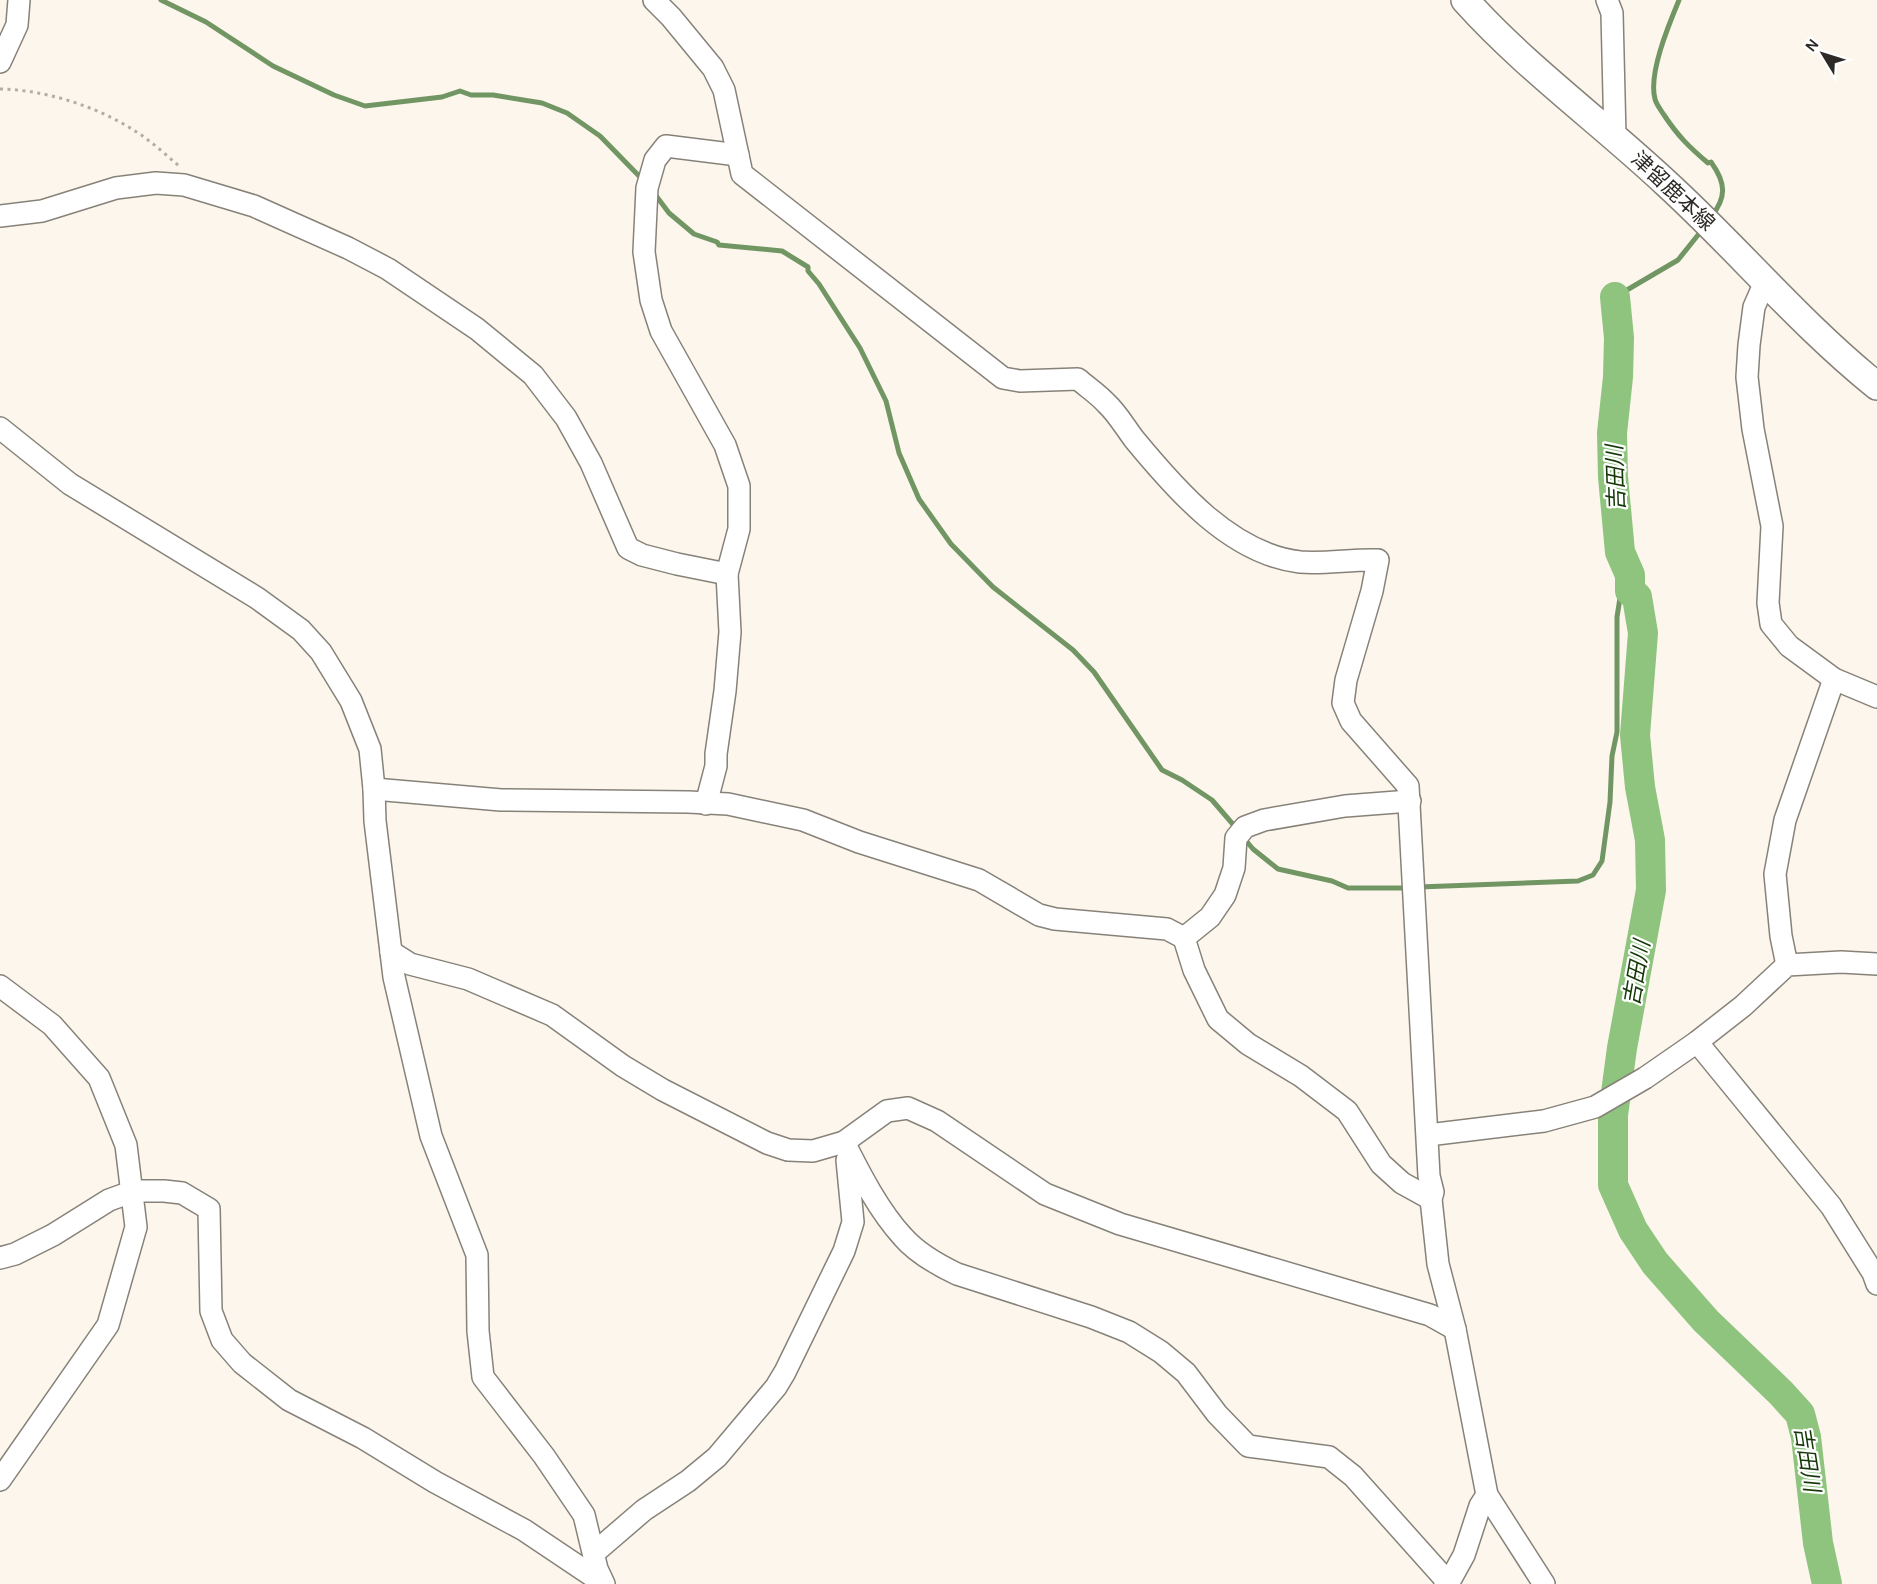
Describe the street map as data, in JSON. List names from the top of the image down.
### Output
{
  "streets": {
    "main road": ["津留鹿本線"]
  },
  "water": ["吉田川"],
  "north": "top left"
}
